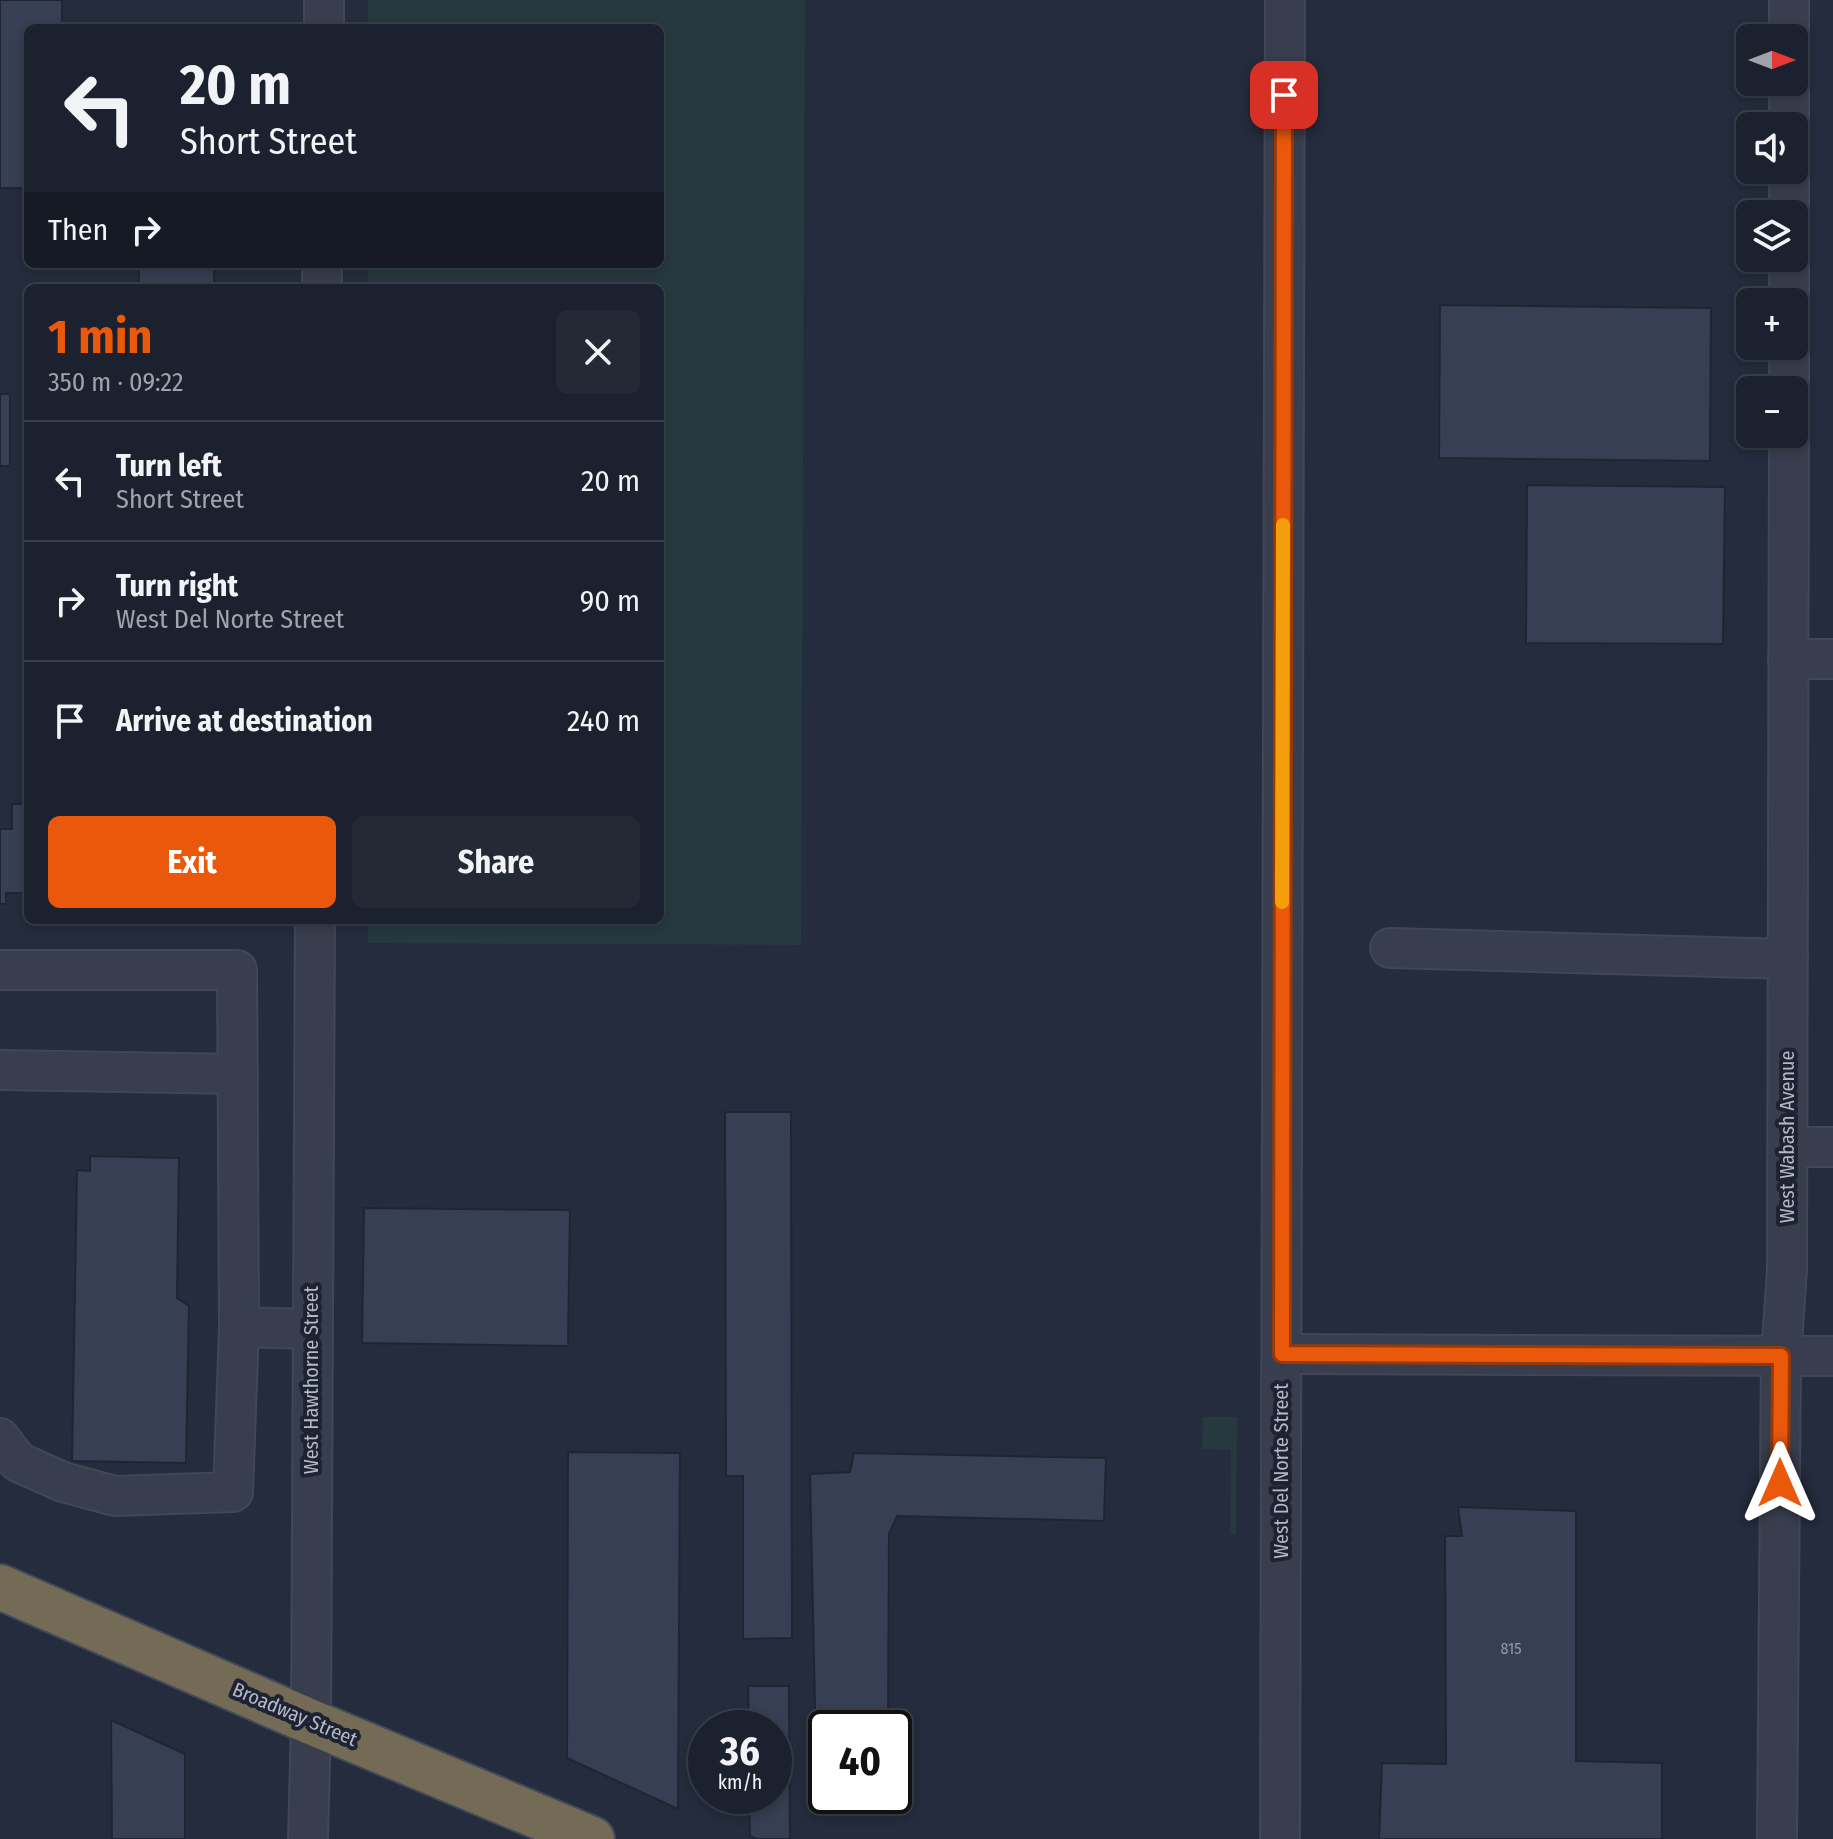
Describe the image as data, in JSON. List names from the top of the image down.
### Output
{
  "streets": {
    "highway": ["Broadway Street"],
    "street": ["West Wabash Avenue", "West Hawthorne Street", "West Del Norte Street"]
  },
  "crossings": [
    ["West Hawthorne Street", "Broadway Street"]
  ],
  "house_numbers": ["815"],
  "north": "right",
  "page": {
    "map_buttons": ["+", "−"],
    "turn": ["20 m", "Short Street"],
    "then": "Then",
    "heading": ["1 min", "350 m · 09:22"],
    "list": [
      {
        "name": "Turn left",
        "note": "Short Street",
        "value": "20 m"
      },
      {
        "name": "Turn right",
        "note": "West Del Norte Street",
        "value": "90 m"
      },
      {
        "name": "Arrive at destination",
        "value": "240 m"
      }
    ],
    "buttons": ["Exit", "Share"],
    "speed": "36 km/h",
    "limit": "40"
  }
}
